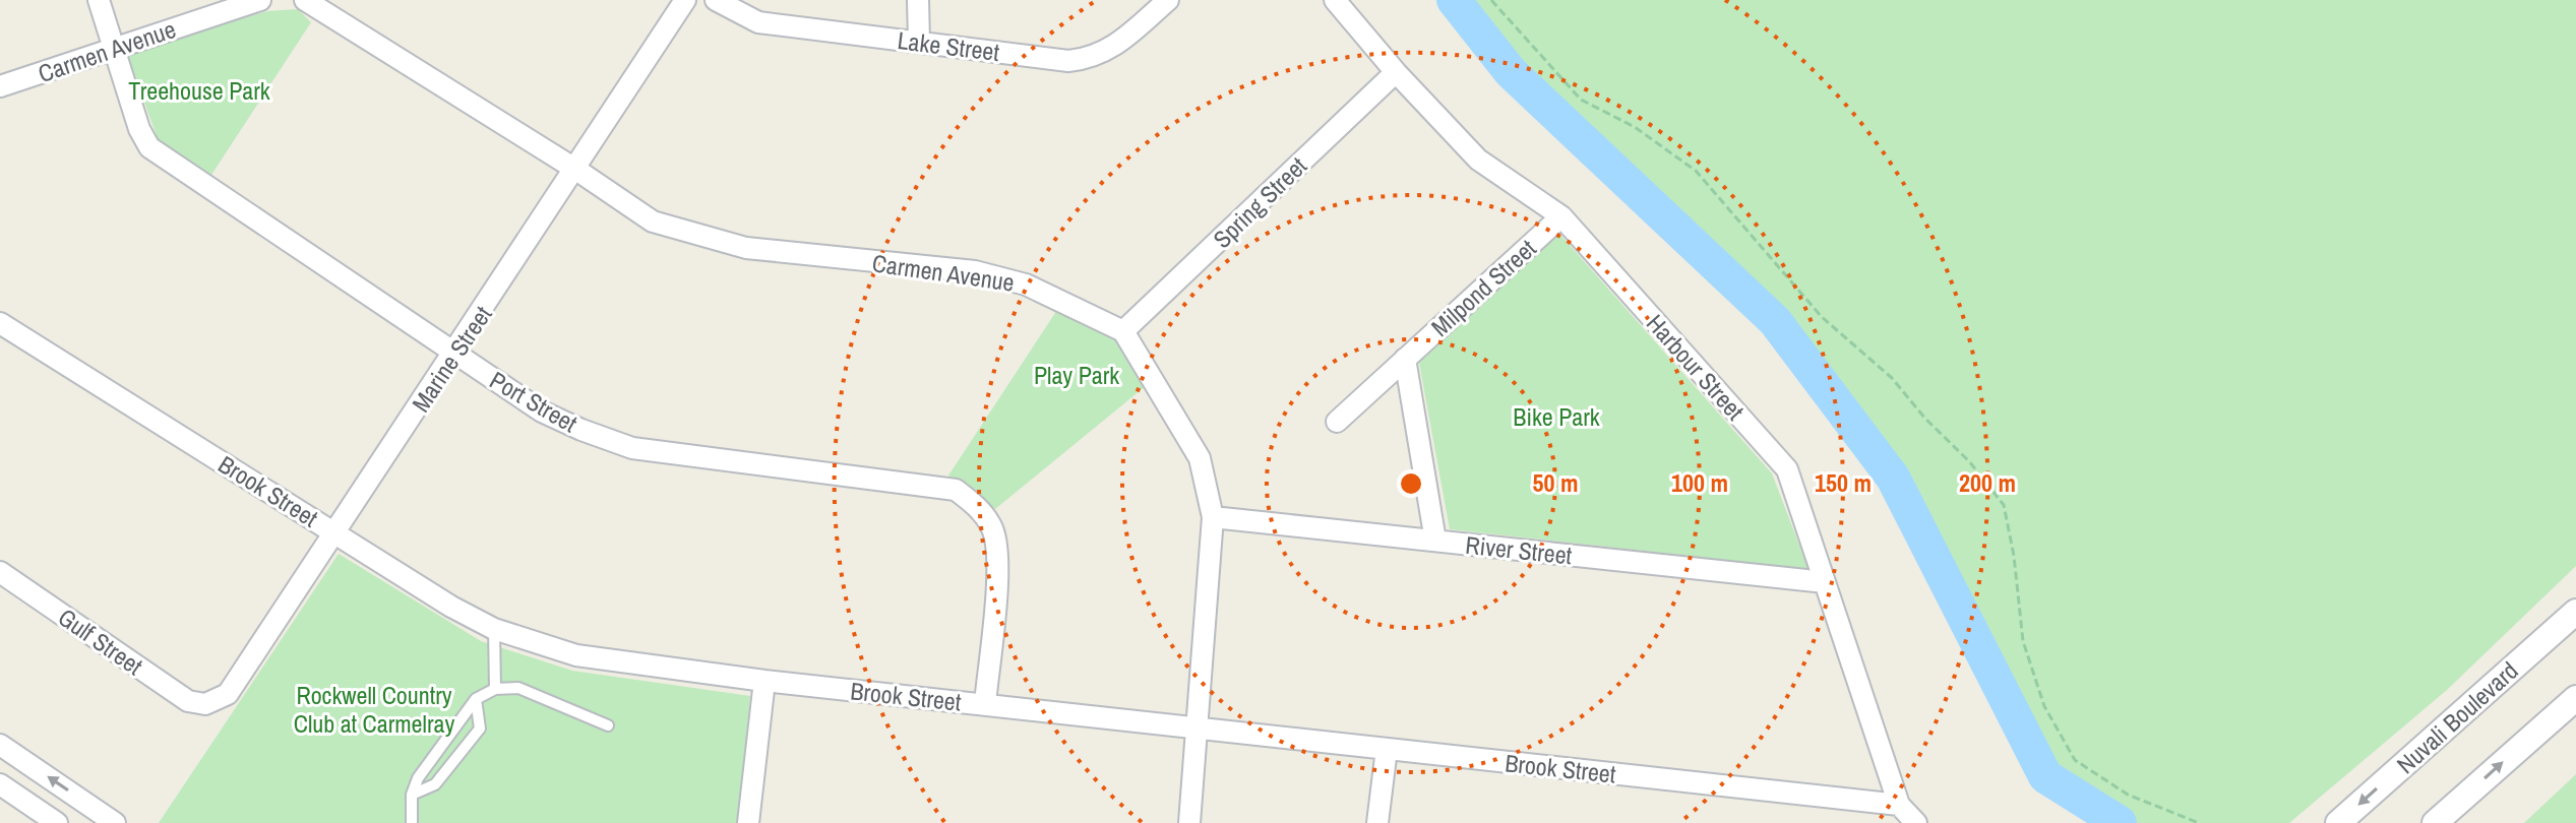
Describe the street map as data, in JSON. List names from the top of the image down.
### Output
{
  "streets": {
    "street": [
      "Lake Street",
      "Carmen Avenue",
      "Spring Street",
      "Milpond Street",
      "Marine Street",
      "Harbour Street",
      "Port Street",
      "Brook Street",
      "River Street",
      "Gulf Street",
      "Nuvali Boulevard"
    ]
  },
  "crossings": [
    ["Carmen Avenue", "Spring Street"],
    ["Carmen Avenue", "Marine Street"],
    ["Carmen Avenue", "Port Street"],
    ["Spring Street", "Harbour Street"],
    ["Milpond Street", "Harbour Street"],
    ["Marine Street", "Port Street"],
    ["Marine Street", "Brook Street"],
    ["Marine Street", "Gulf Street"],
    ["Harbour Street", "Brook Street"],
    ["Harbour Street", "River Street"],
    ["Port Street", "Brook Street"]
  ],
  "parks": [
    "Treehouse Park",
    "Play Park",
    "Bike Park",
    "Rockwell Country Club at Carmelray"
  ],
  "rings": [
    "50 m",
    "100 m",
    "150 m",
    "200 m"
  ]
}
